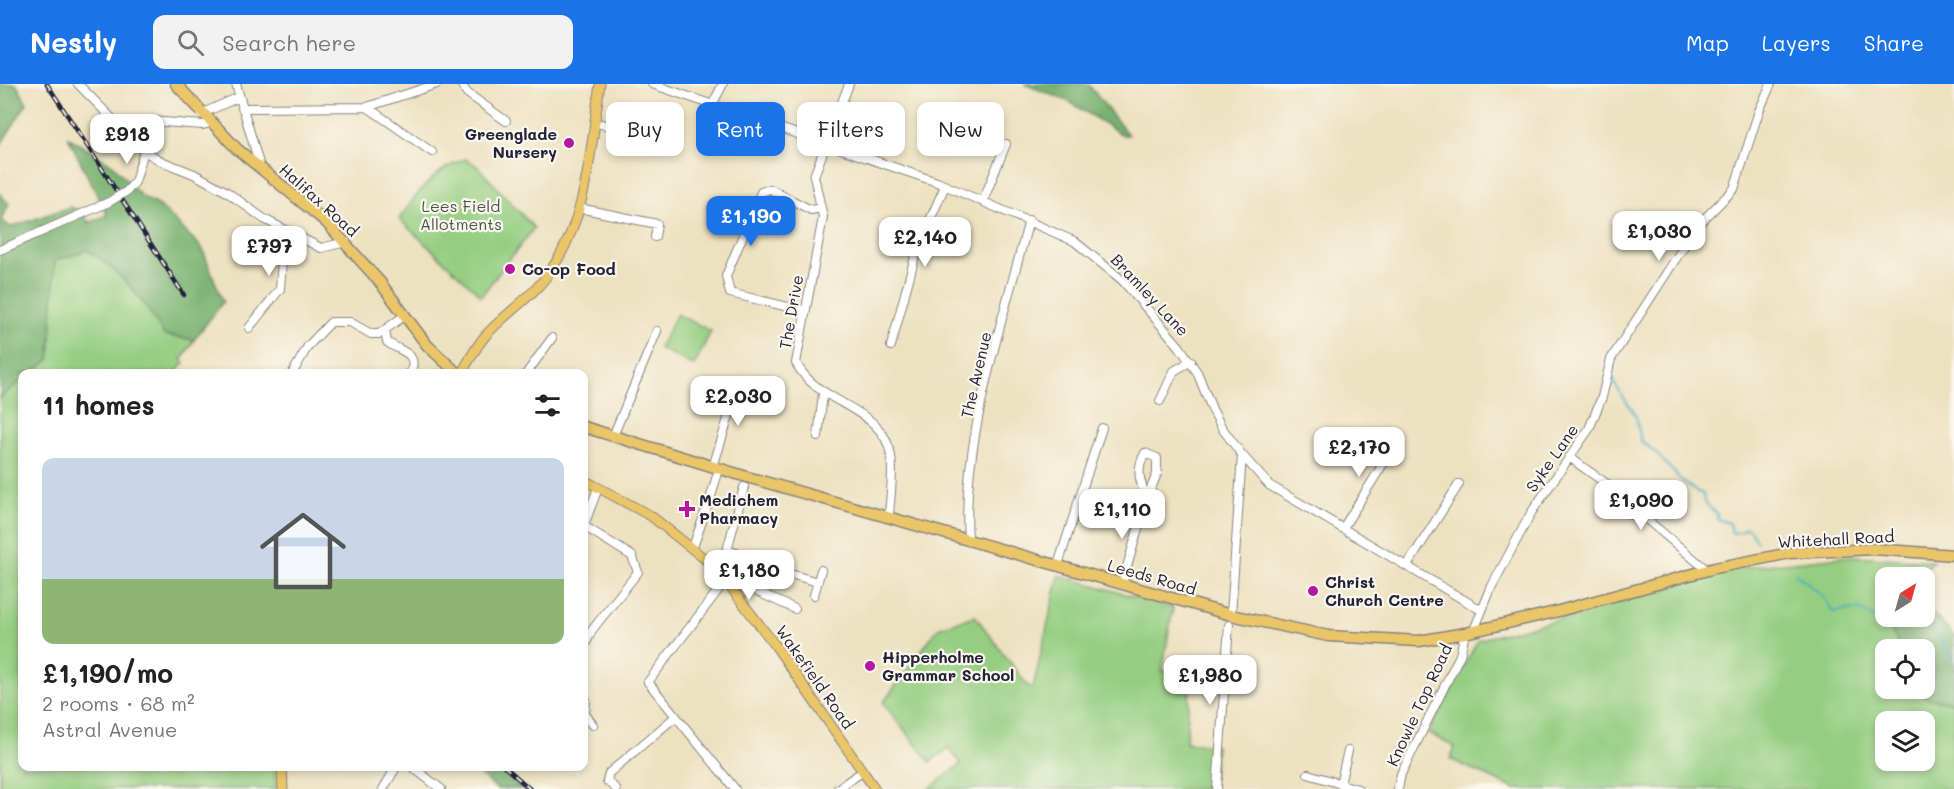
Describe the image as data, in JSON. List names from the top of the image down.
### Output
{
  "streets": {
    "highway": ["Halifax Road", "Whitehall Road", "Leeds Road"],
    "main road": ["Wakefield Road"],
    "street": [
      "Bramley Lane",
      "The Drive",
      "The Avenue",
      "Syke Lane",
      "Knowle Top Road"
    ]
  },
  "crossings": [
    ["Bramley Lane", "The Avenue"],
    ["Bramley Lane", "Syke Lane"],
    ["The Drive", "Leeds Road"],
    ["The Avenue", "Leeds Road"],
    ["Syke Lane", "Leeds Road"],
    ["Syke Lane", "Knowle Top Road"],
    ["Whitehall Road", "Leeds Road"],
    ["Leeds Road", "Knowle Top Road"]
  ],
  "parks": ["Lees Field Allotments"],
  "places": {
    "other": [
      "Greenglade Nursery",
      "Co-op Food",
      "Christ Church Centre",
      "Hipperholme Grammar School"
    ],
    "health": ["Medichem Pharmacy"]
  },
  "north": "top right",
  "page": {
    "header": "Nestly",
    "search": "Search here",
    "nav": ["Map", "Layers", "Share"],
    "chip": [
      "Buy",
      "Rent",
      "Filters",
      "New"
    ],
    "price": [
      "£918",
      "£1,190",
      "£1,030",
      "£2,140",
      "£797",
      "£2,030",
      "£2,170",
      "£1,090",
      "£1,110",
      "£1,180",
      "£1,980"
    ],
    "heading": "11 homes",
    "list": [
      {
        "name": "£1,190/mo",
        "note": "2 rooms · 68 m² · Astral Avenue"
      }
    ]
  }
}
